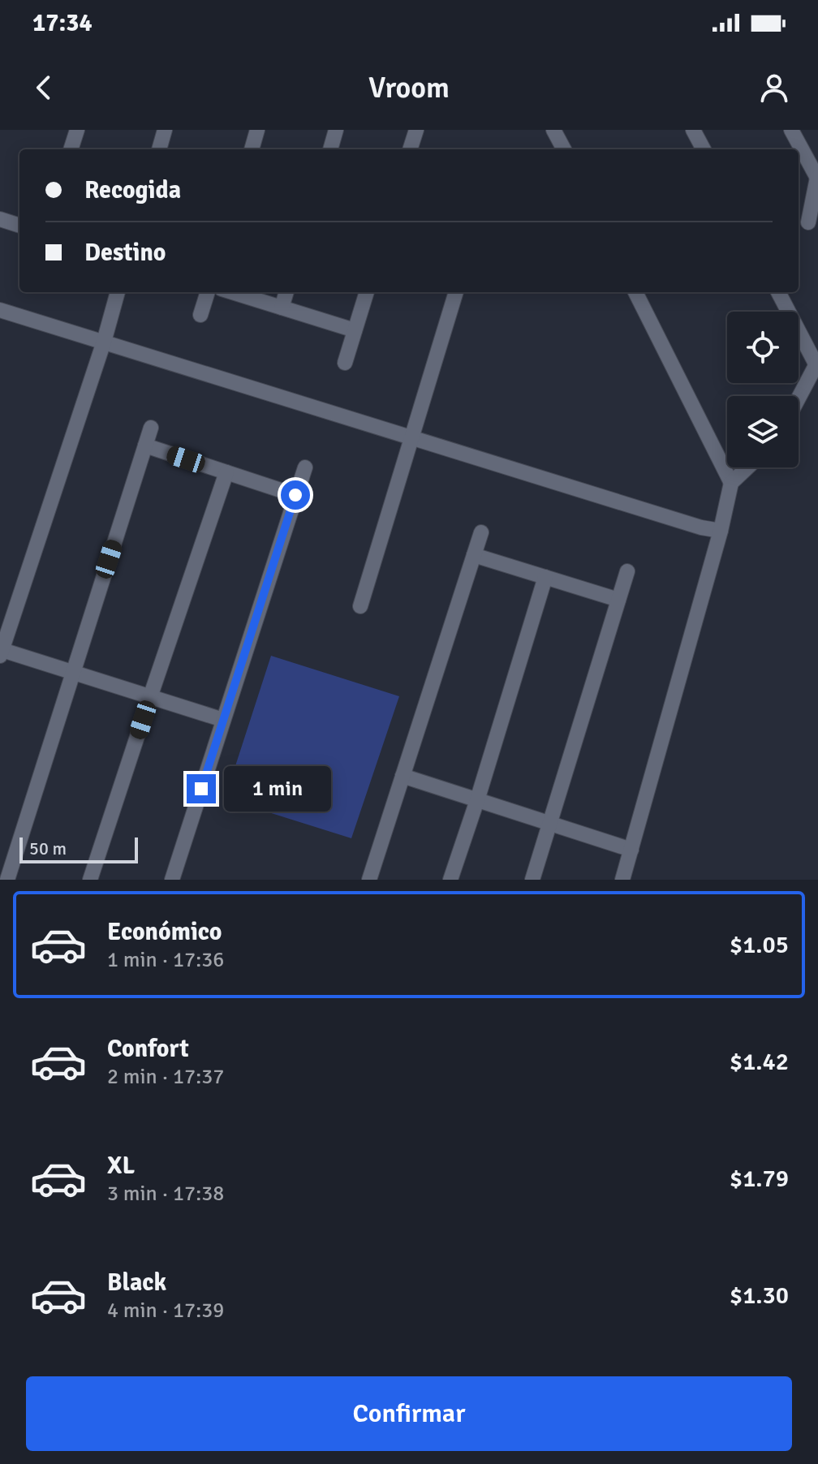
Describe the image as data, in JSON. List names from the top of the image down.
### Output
{
  "scale_bar": "50 m",
  "page": {
    "status": "17:34",
    "header": "Vroom",
    "banner": ["Recogida", "Destino"],
    "bubble": "1 min",
    "scale": "50 m",
    "list": [
      {
        "name": "Económico",
        "note": "1 min · 17:36",
        "value": "$1.05"
      },
      {
        "name": "Confort",
        "note": "2 min · 17:37",
        "value": "$1.42"
      },
      {
        "name": "XL",
        "note": "3 min · 17:38",
        "value": "$1.79"
      },
      {
        "name": "Black",
        "note": "4 min · 17:39",
        "value": "$1.30"
      }
    ],
    "buttons": "Confirmar"
  }
}
